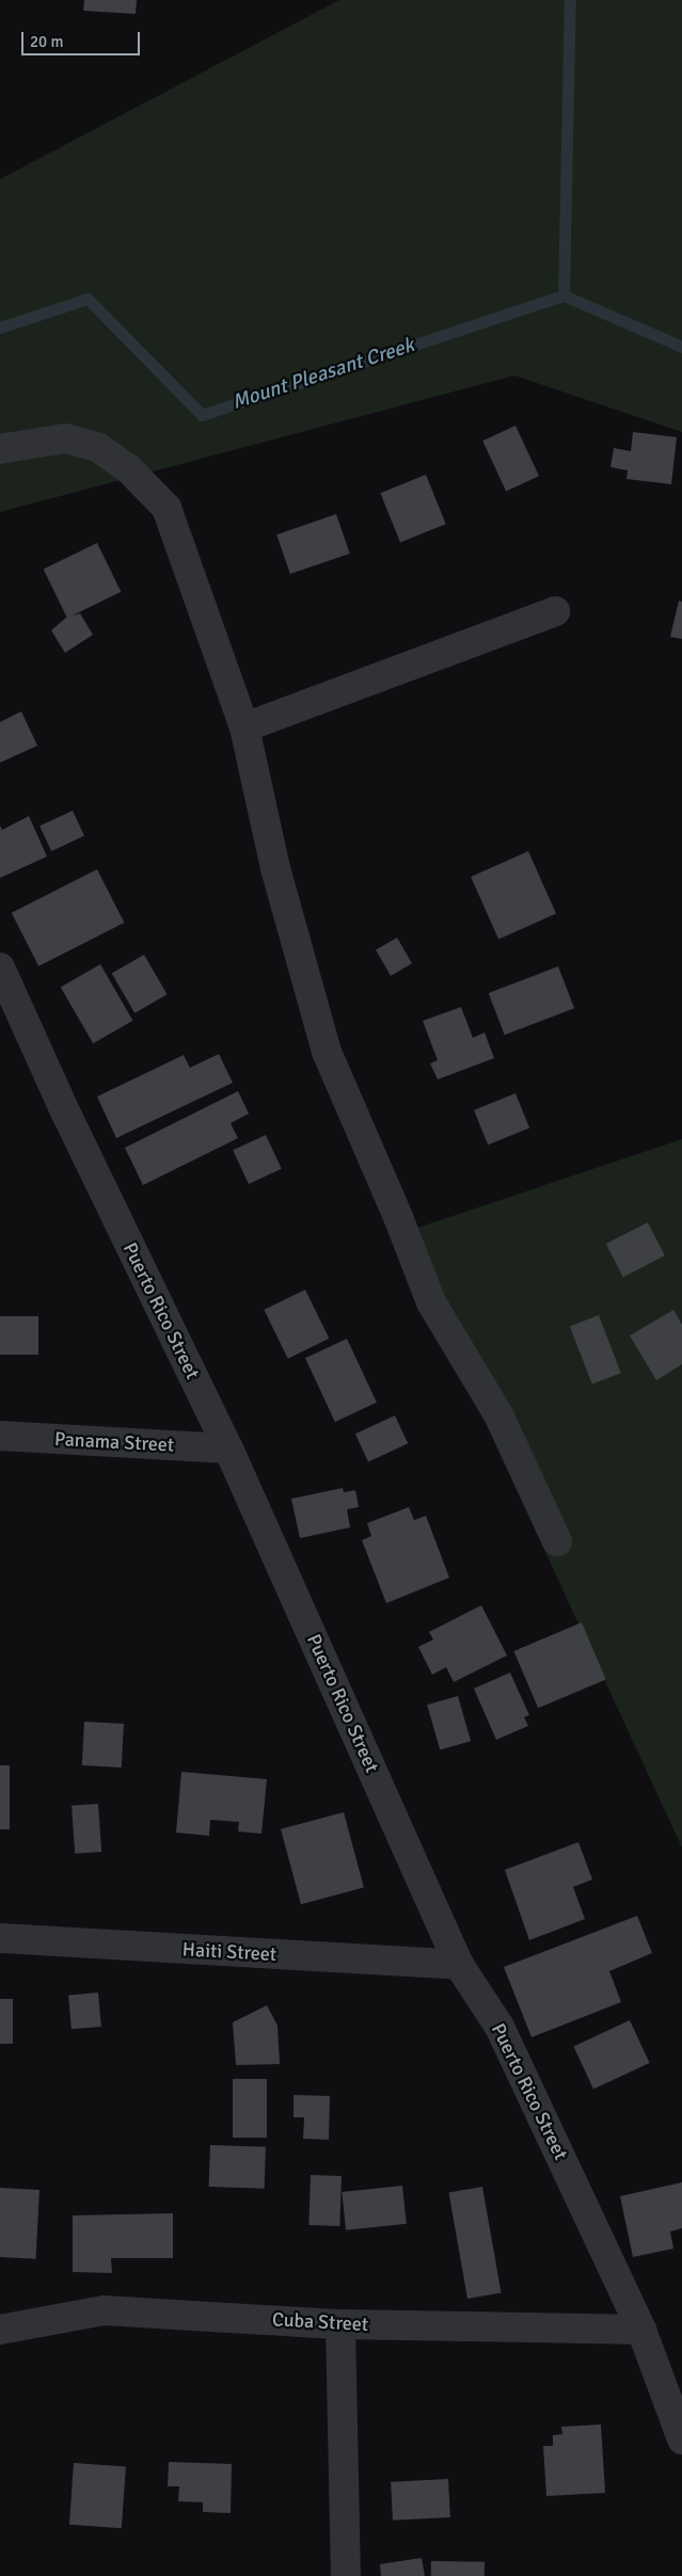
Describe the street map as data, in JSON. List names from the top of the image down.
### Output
{
  "streets": {
    "street": [
      "Puerto Rico Street",
      "Panama Street",
      "Haiti Street",
      "Cuba Street"
    ]
  },
  "crossings": [
    ["Puerto Rico Street", "Panama Street"],
    ["Puerto Rico Street", "Haiti Street"],
    ["Puerto Rico Street", "Cuba Street"]
  ],
  "water": ["Mount Pleasant Creek"],
  "scale_bar": "20 m"
}
